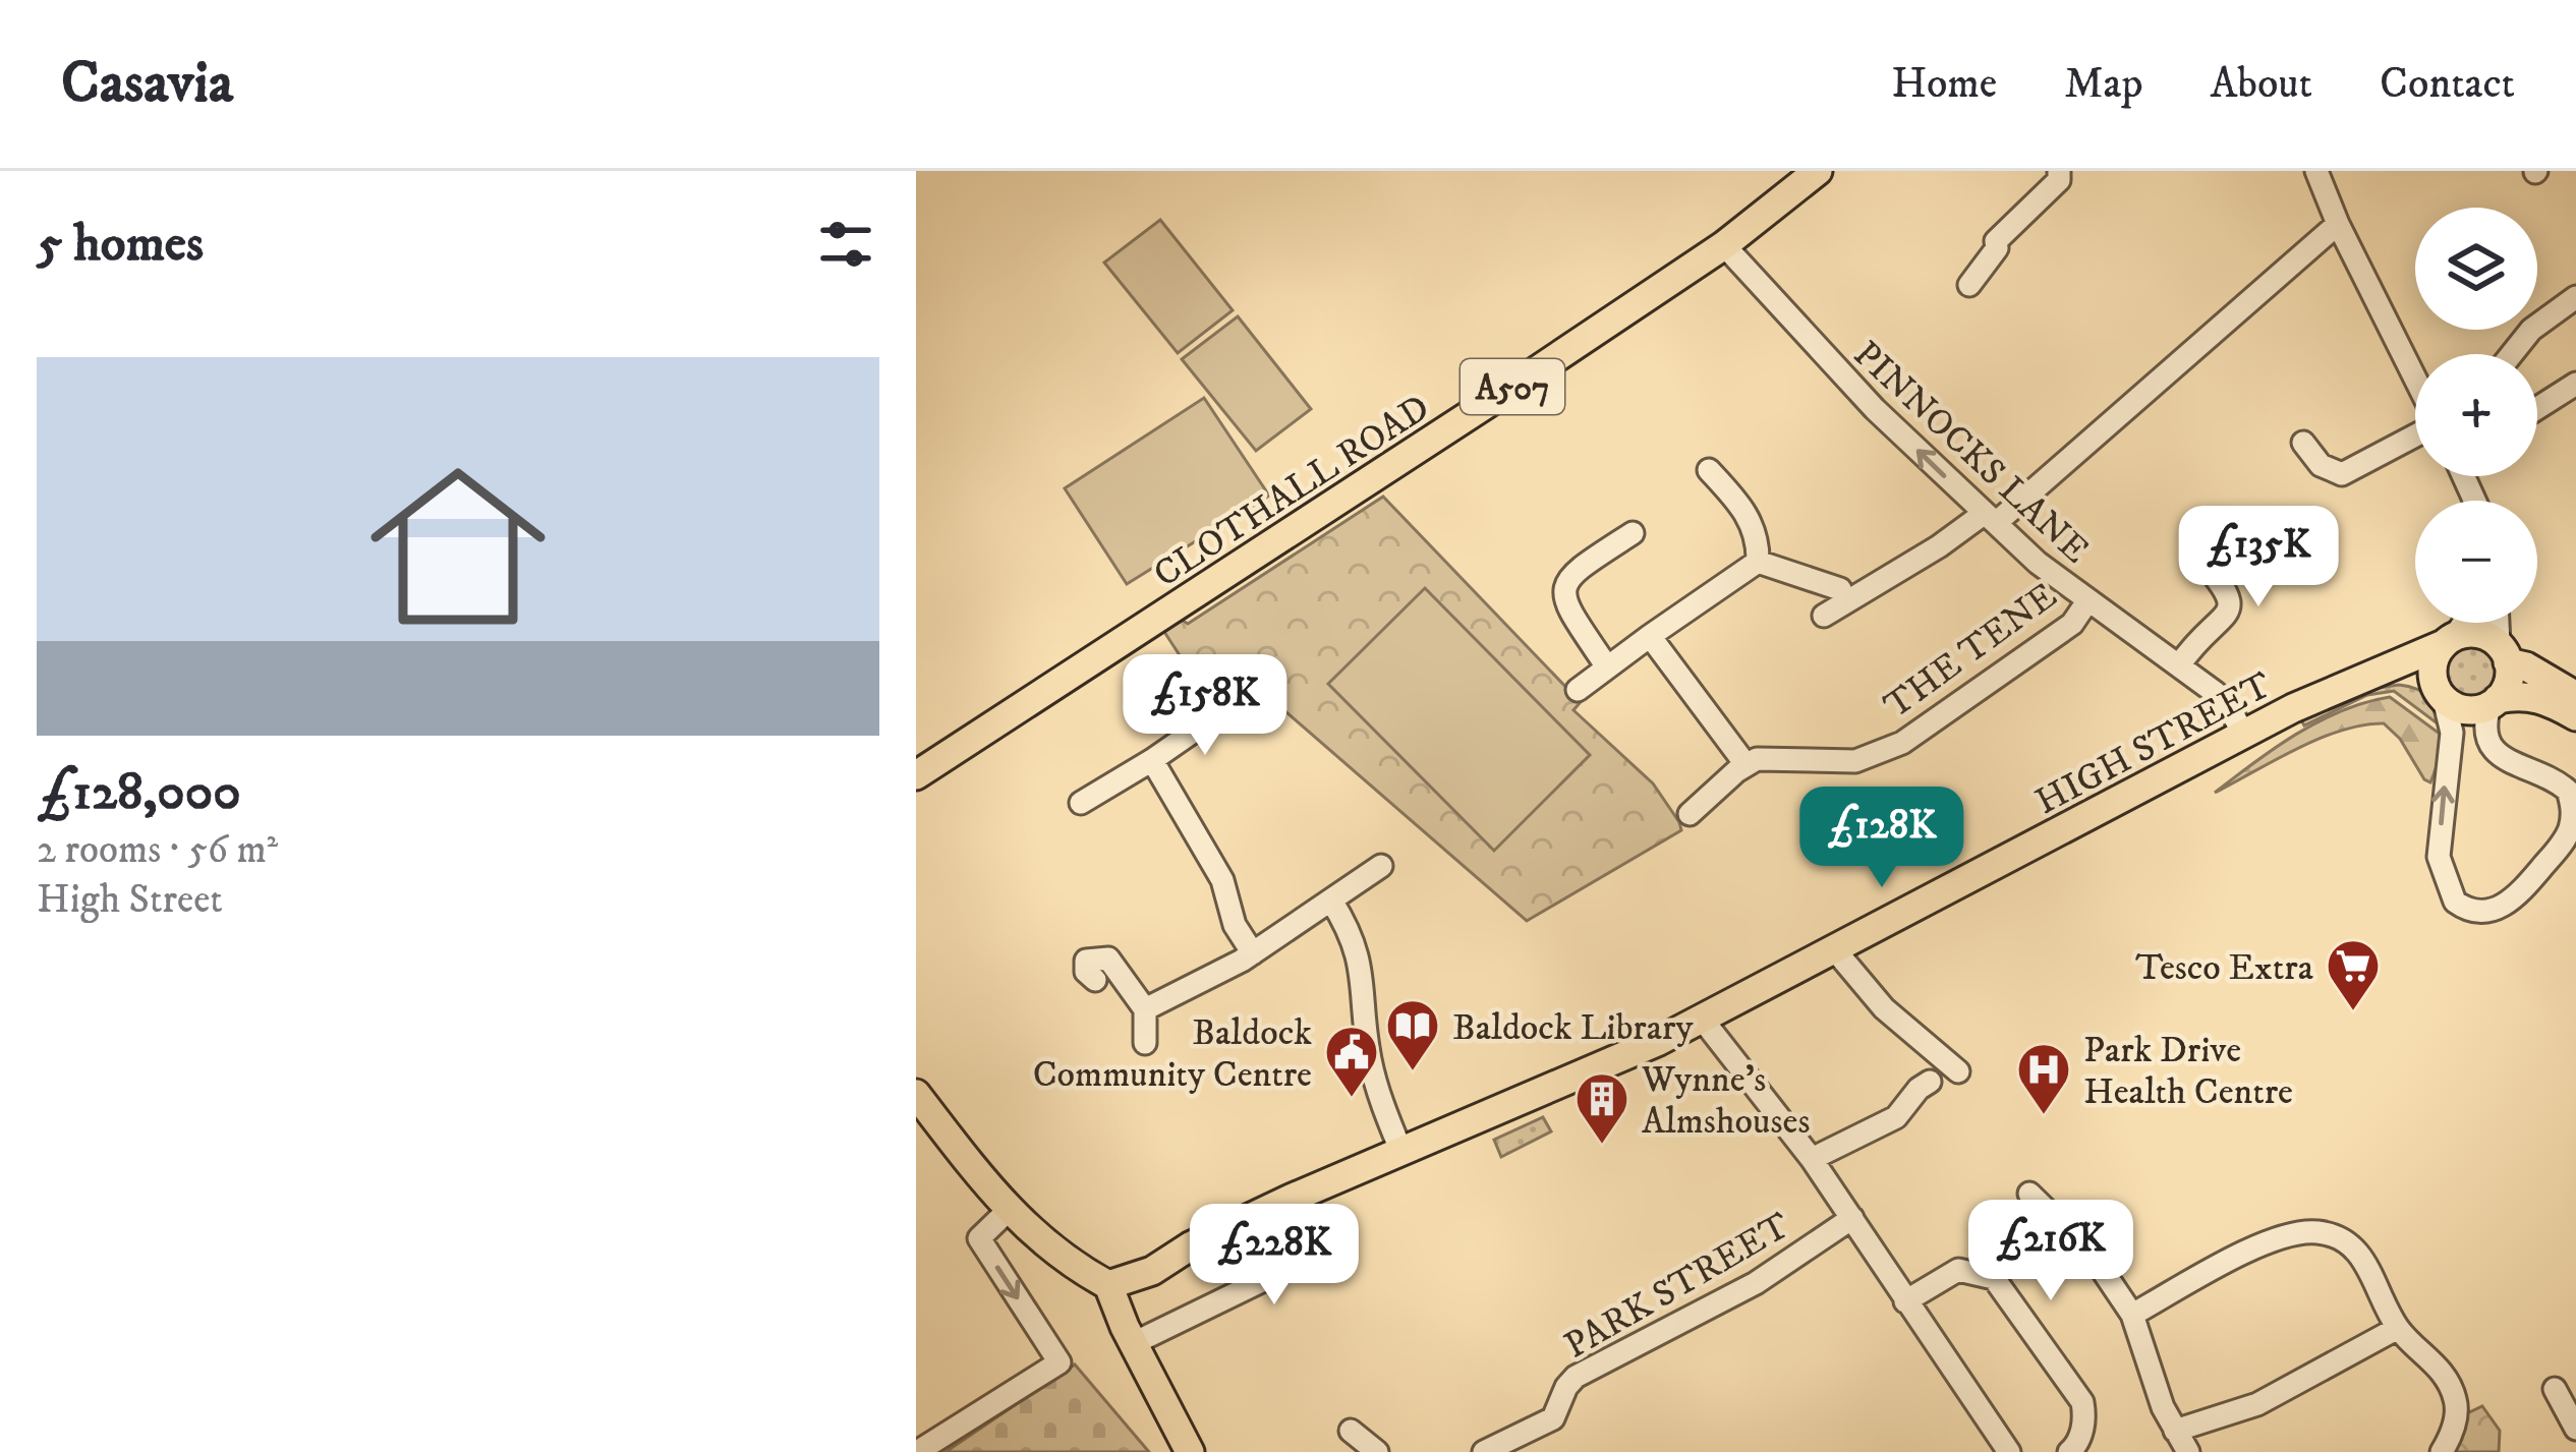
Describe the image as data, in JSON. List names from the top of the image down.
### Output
{
  "streets": {
    "main road": ["A507", "CLOTHALL ROAD", "HIGH STREET"],
    "street": ["PINNOCKS LANE", "THE TENE", "PARK STREET"]
  },
  "crossings": [
    ["PINNOCKS LANE", "CLOTHALL ROAD"],
    ["PINNOCKS LANE", "THE TENE"],
    ["PINNOCKS LANE", "HIGH STREET"]
  ],
  "one_way": ["PINNOCKS LANE"],
  "places": {
    "supermarket": ["Tesco Extra"],
    "library": ["Baldock Library"],
    "public building": ["Baldock Community Centre"],
    "hospital": ["Park Drive Health Centre"],
    "building": ["Wynne's Almshouses"]
  },
  "page": {
    "header": "Casavia",
    "nav": [
      "Home",
      "Map",
      "About",
      "Contact"
    ],
    "heading": "5 homes",
    "map_buttons": ["+", "−"],
    "list": [
      {
        "name": "£128,000",
        "note": "2 rooms · 56 m² · High Street"
      }
    ],
    "price": [
      "£135K",
      "£158K",
      "£128K",
      "£216K",
      "£228K"
    ]
  }
}
